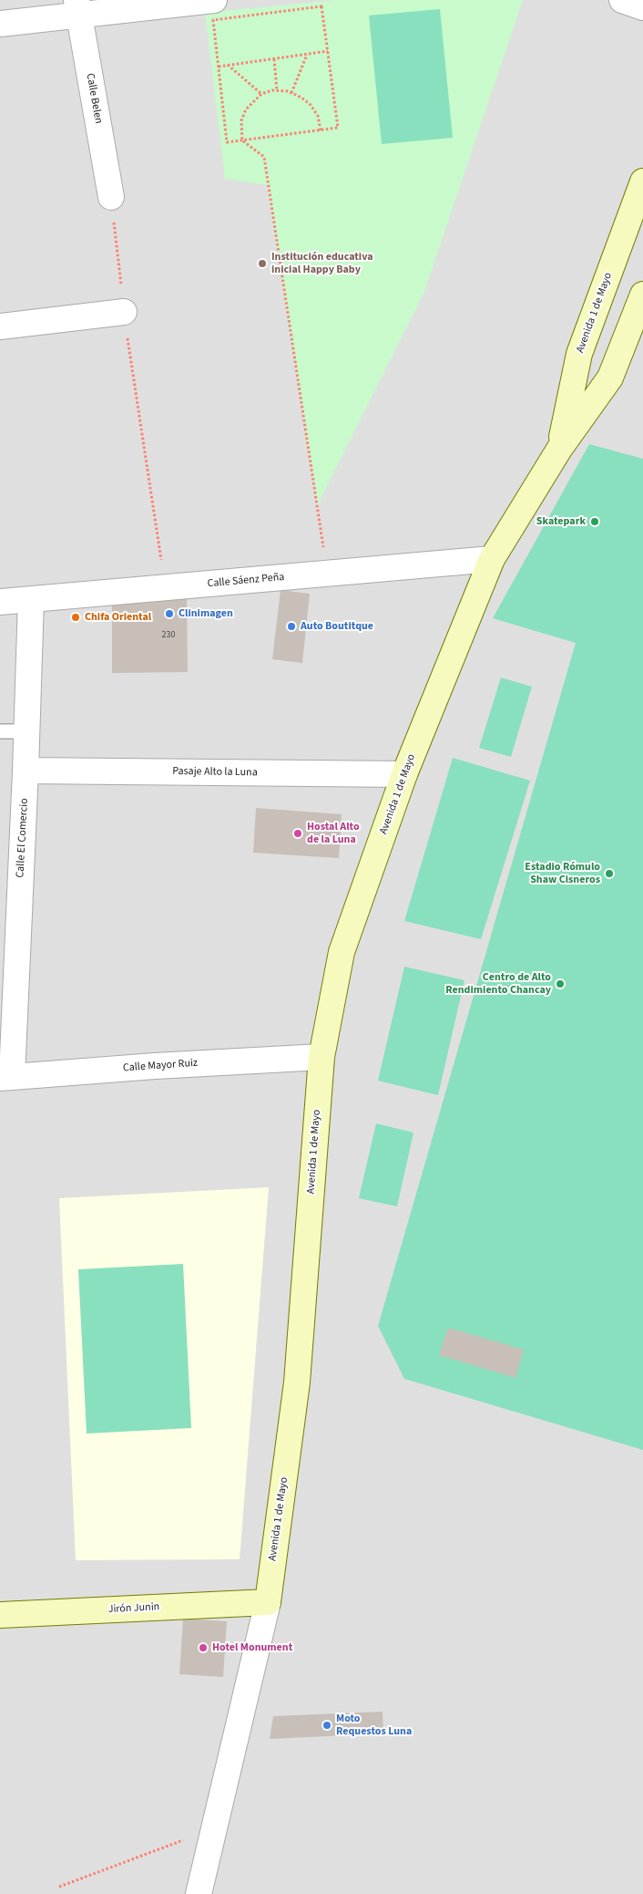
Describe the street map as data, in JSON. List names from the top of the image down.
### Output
{
  "streets": {
    "street": [
      "Calle Belen",
      "Avenida 1 de Mayo",
      "Calle Sáenz Peña",
      "Pasaje Alto la Luna",
      "Calle El Comercio",
      "Calle Mayor Ruiz",
      "Jirón Junin"
    ]
  },
  "crossings": [
    ["Avenida 1 de Mayo", "Calle Sáenz Peña"],
    ["Avenida 1 de Mayo", "Pasaje Alto la Luna"],
    ["Avenida 1 de Mayo", "Calle Mayor Ruiz"],
    ["Avenida 1 de Mayo", "Jirón Junin"],
    ["Calle Sáenz Peña", "Calle El Comercio"],
    ["Pasaje Alto la Luna", "Calle El Comercio"],
    ["Calle El Comercio", "Calle Mayor Ruiz"]
  ],
  "places": [
    "Institución educativa inicial Happy Baby",
    "Skatepark",
    "Clinimagen",
    "Chifa Oriental",
    "Auto Boutitque",
    "Hostal Alto de la Luna",
    "Estadio Rómulo Shaw Cisneros",
    "Centro de Alto Rendimiento Chancay",
    "Hotel Monument",
    "Moto Requestos Luna"
  ],
  "house_numbers": ["230"]
}
